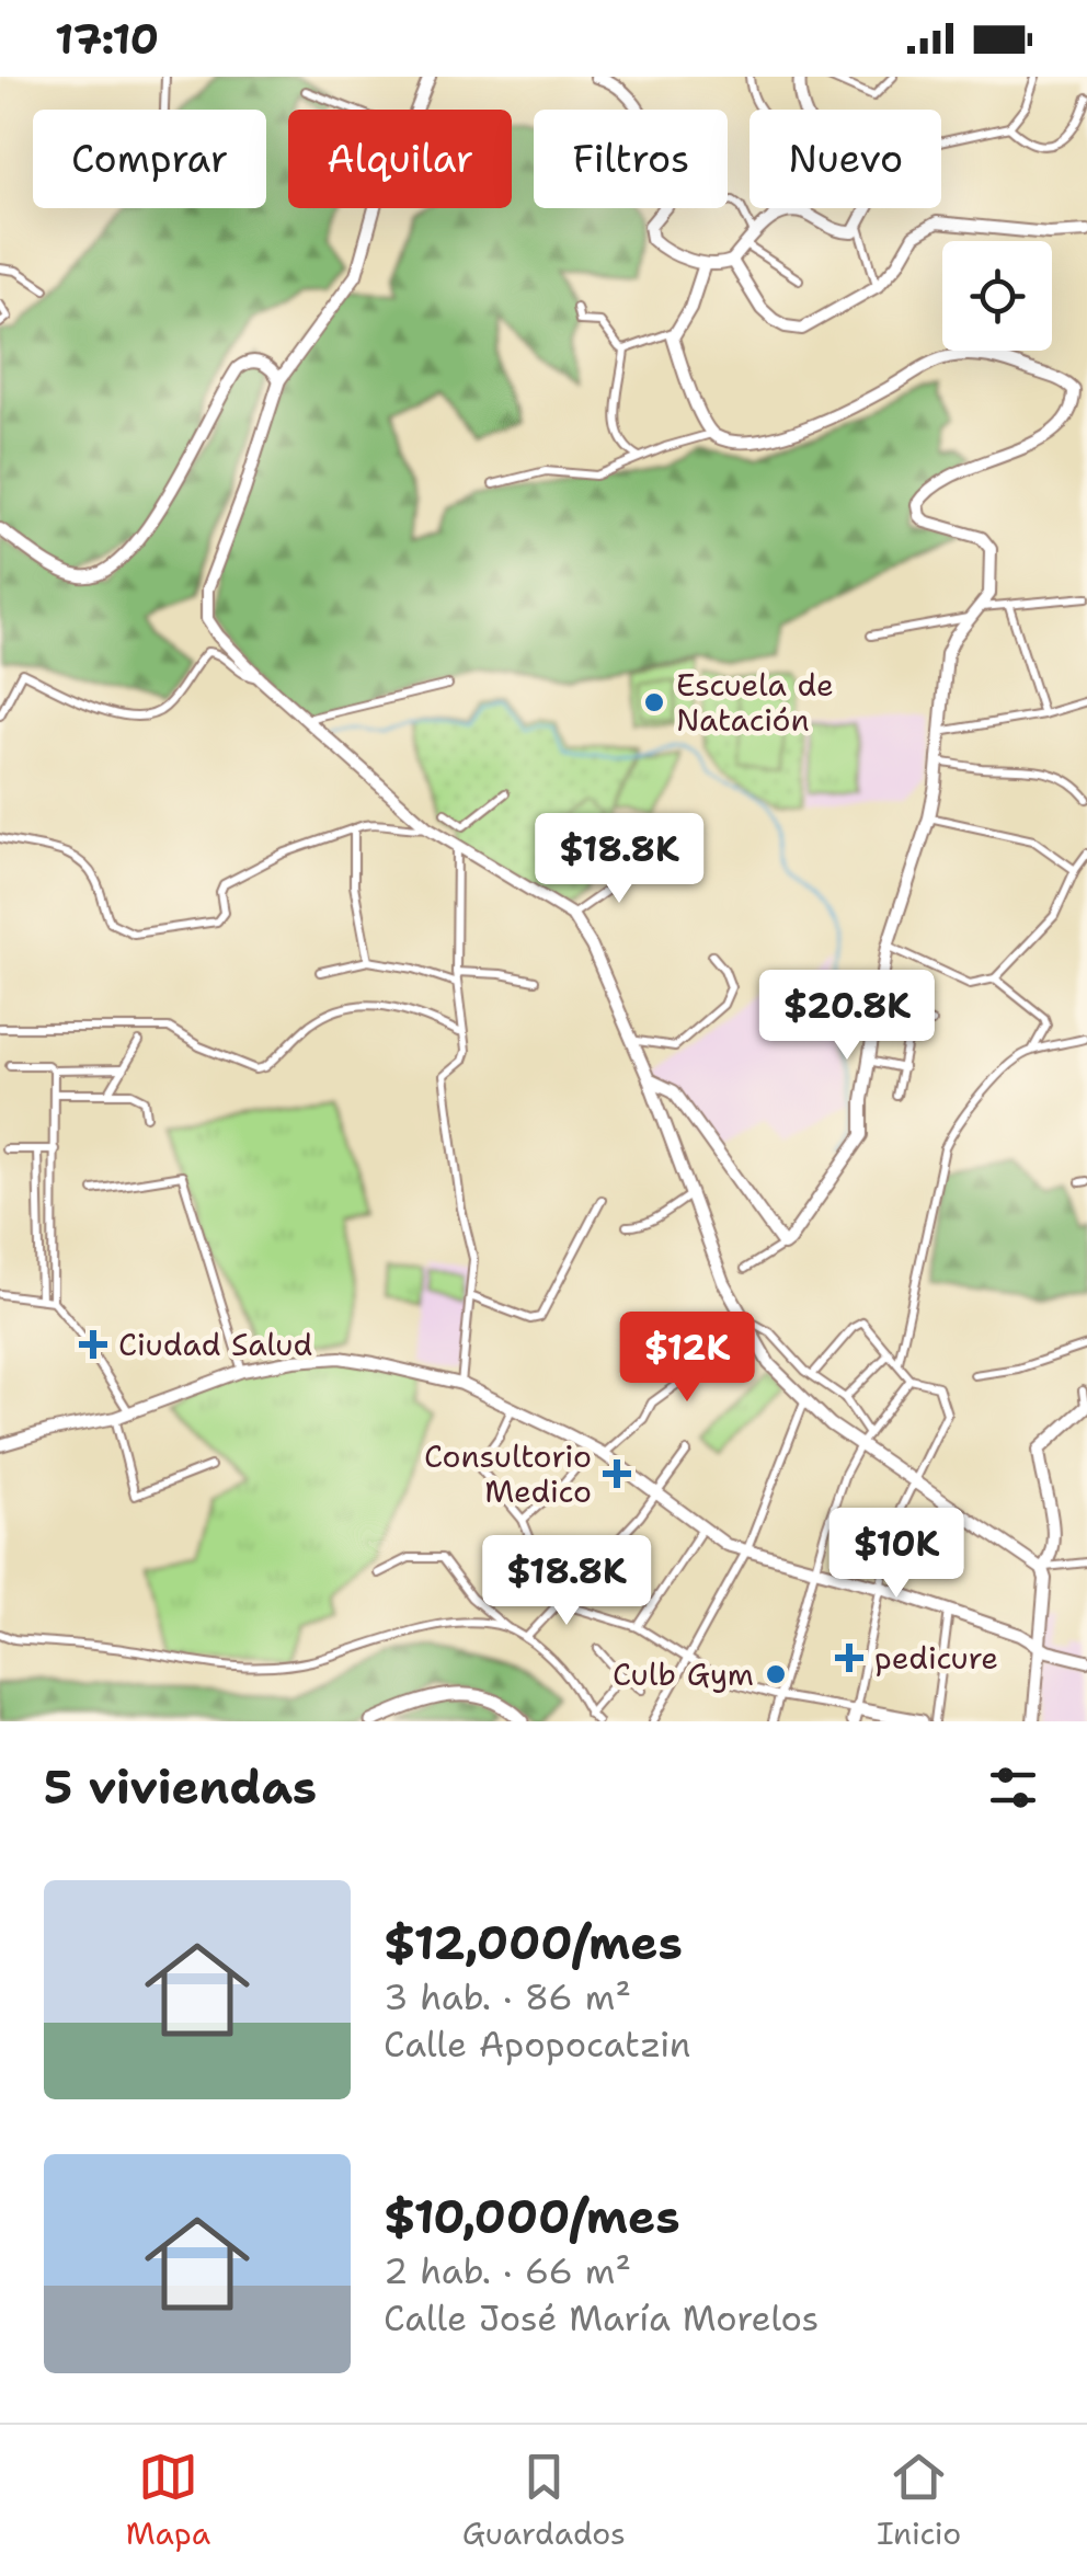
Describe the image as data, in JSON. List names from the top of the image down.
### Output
{
  "places": {
    "other": ["Escuela de Natación", "Culb Gym"],
    "health": ["Ciudad Salud", "Consultorio Medico", "pedicure"]
  },
  "page": {
    "status": "17:10",
    "chip": [
      "Comprar",
      "Alquilar",
      "Filtros",
      "Nuevo"
    ],
    "price": [
      "$18.8K",
      "$20.8K",
      "$12K",
      "$10K",
      "$18.8K"
    ],
    "heading": "5 viviendas",
    "list": [
      {
        "name": "$12,000/mes",
        "note": "3 hab. · 86 m² · Calle Apopocatzin"
      },
      {
        "name": "$10,000/mes",
        "note": "2 hab. · 66 m² · Calle José María Morelos"
      }
    ],
    "tabs": ["Mapa", "Guardados", "Inicio"]
  }
}
